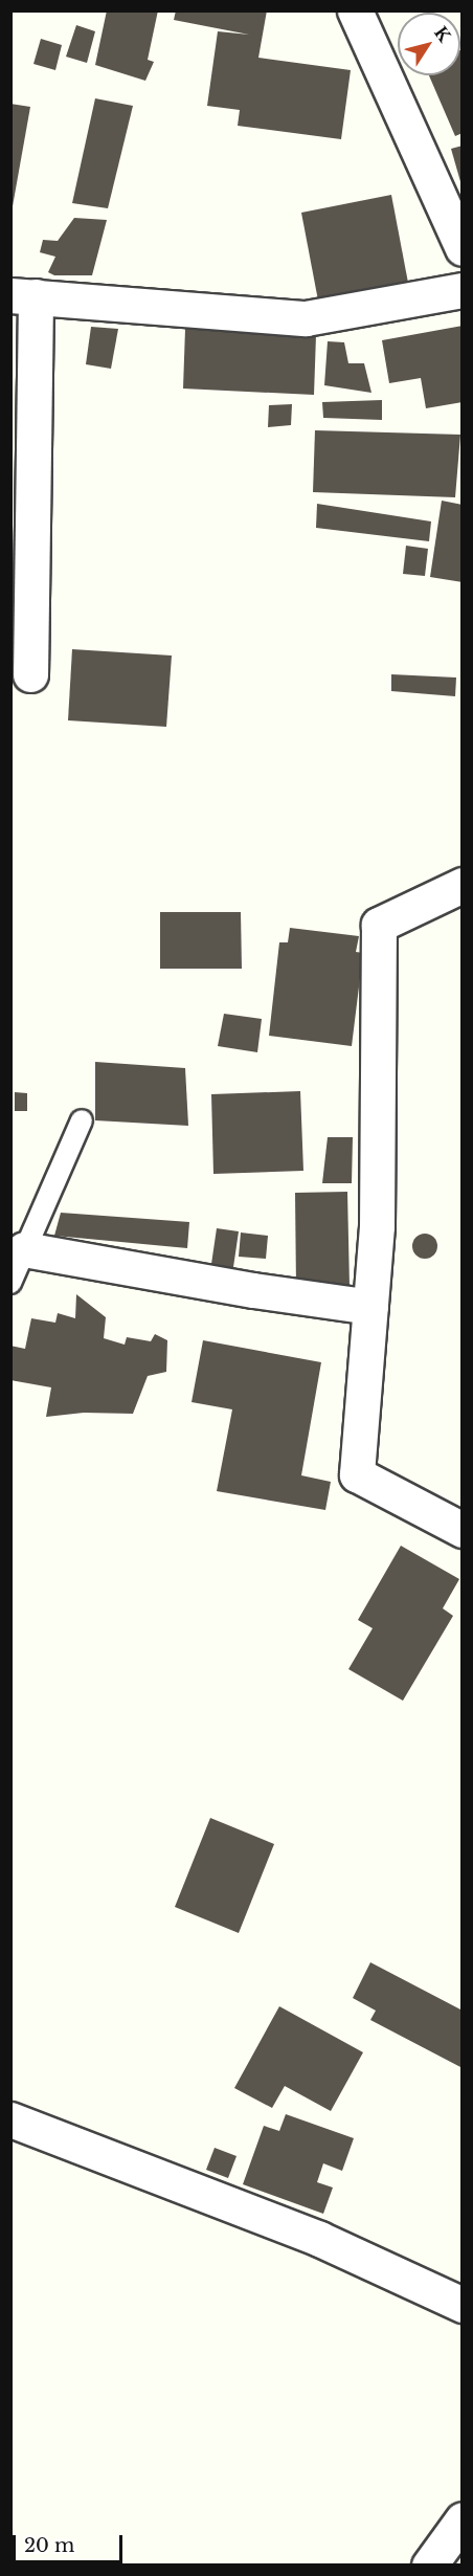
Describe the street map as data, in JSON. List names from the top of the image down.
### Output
{
  "scale_bar": "20 m",
  "north": "top right"
}
